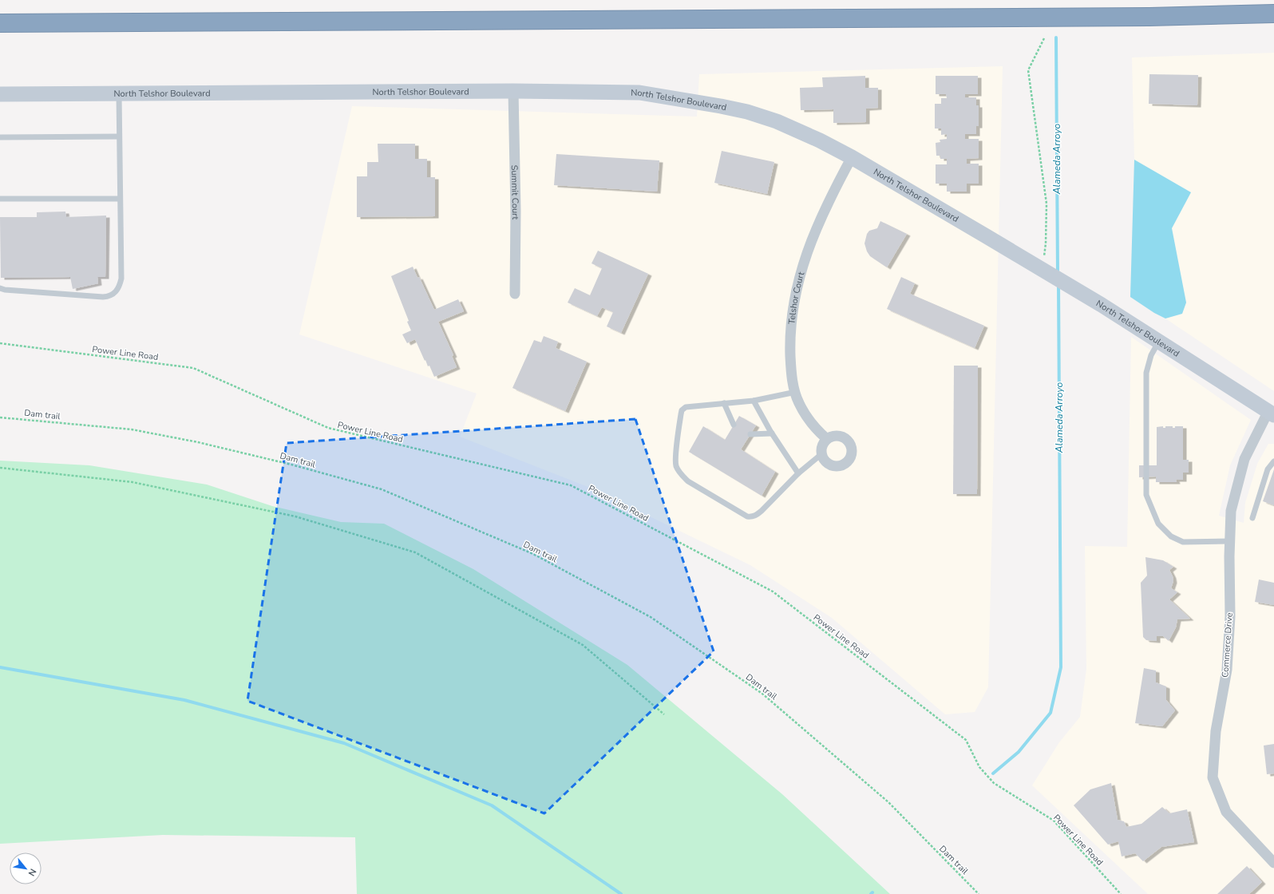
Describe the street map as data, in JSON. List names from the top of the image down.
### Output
{
  "streets": {
    "main road": ["North Telshor Boulevard"],
    "street": ["Summit Court", "Telshor Court", "Commerce Drive"],
    "path": ["Power Line Road", "Dam trail"]
  },
  "crossings": [
    ["North Telshor Boulevard", "Summit Court"],
    ["North Telshor Boulevard", "Telshor Court"],
    ["North Telshor Boulevard", "Commerce Drive"]
  ],
  "water": ["Alameda Arroyo"],
  "north": "bottom right"
}
